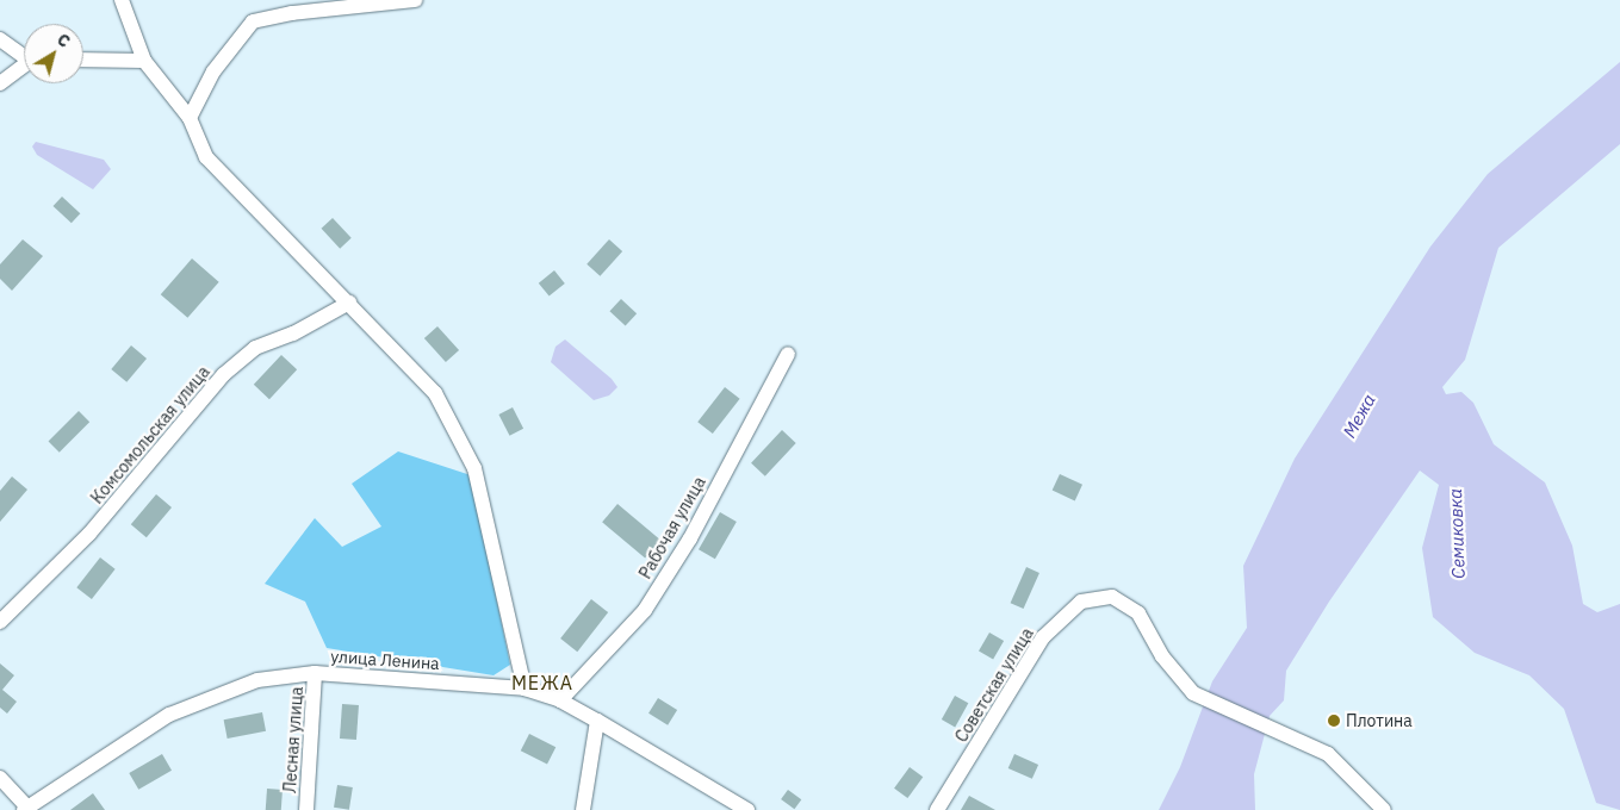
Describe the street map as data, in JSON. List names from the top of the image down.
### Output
{
  "streets": {
    "street": [
      "Комсомольская улица",
      "Рабочая улица",
      "улица Ленина",
      "Советская улица",
      "Лесная улица"
    ]
  },
  "crossings": [
    ["Рабочая улица", "улица Ленина"],
    ["улица Ленина", "Лесная улица"]
  ],
  "districts": ["МЕЖА"],
  "water": ["Межа", "Семиковка"],
  "places": ["Плотина"],
  "north": "top right"
}
